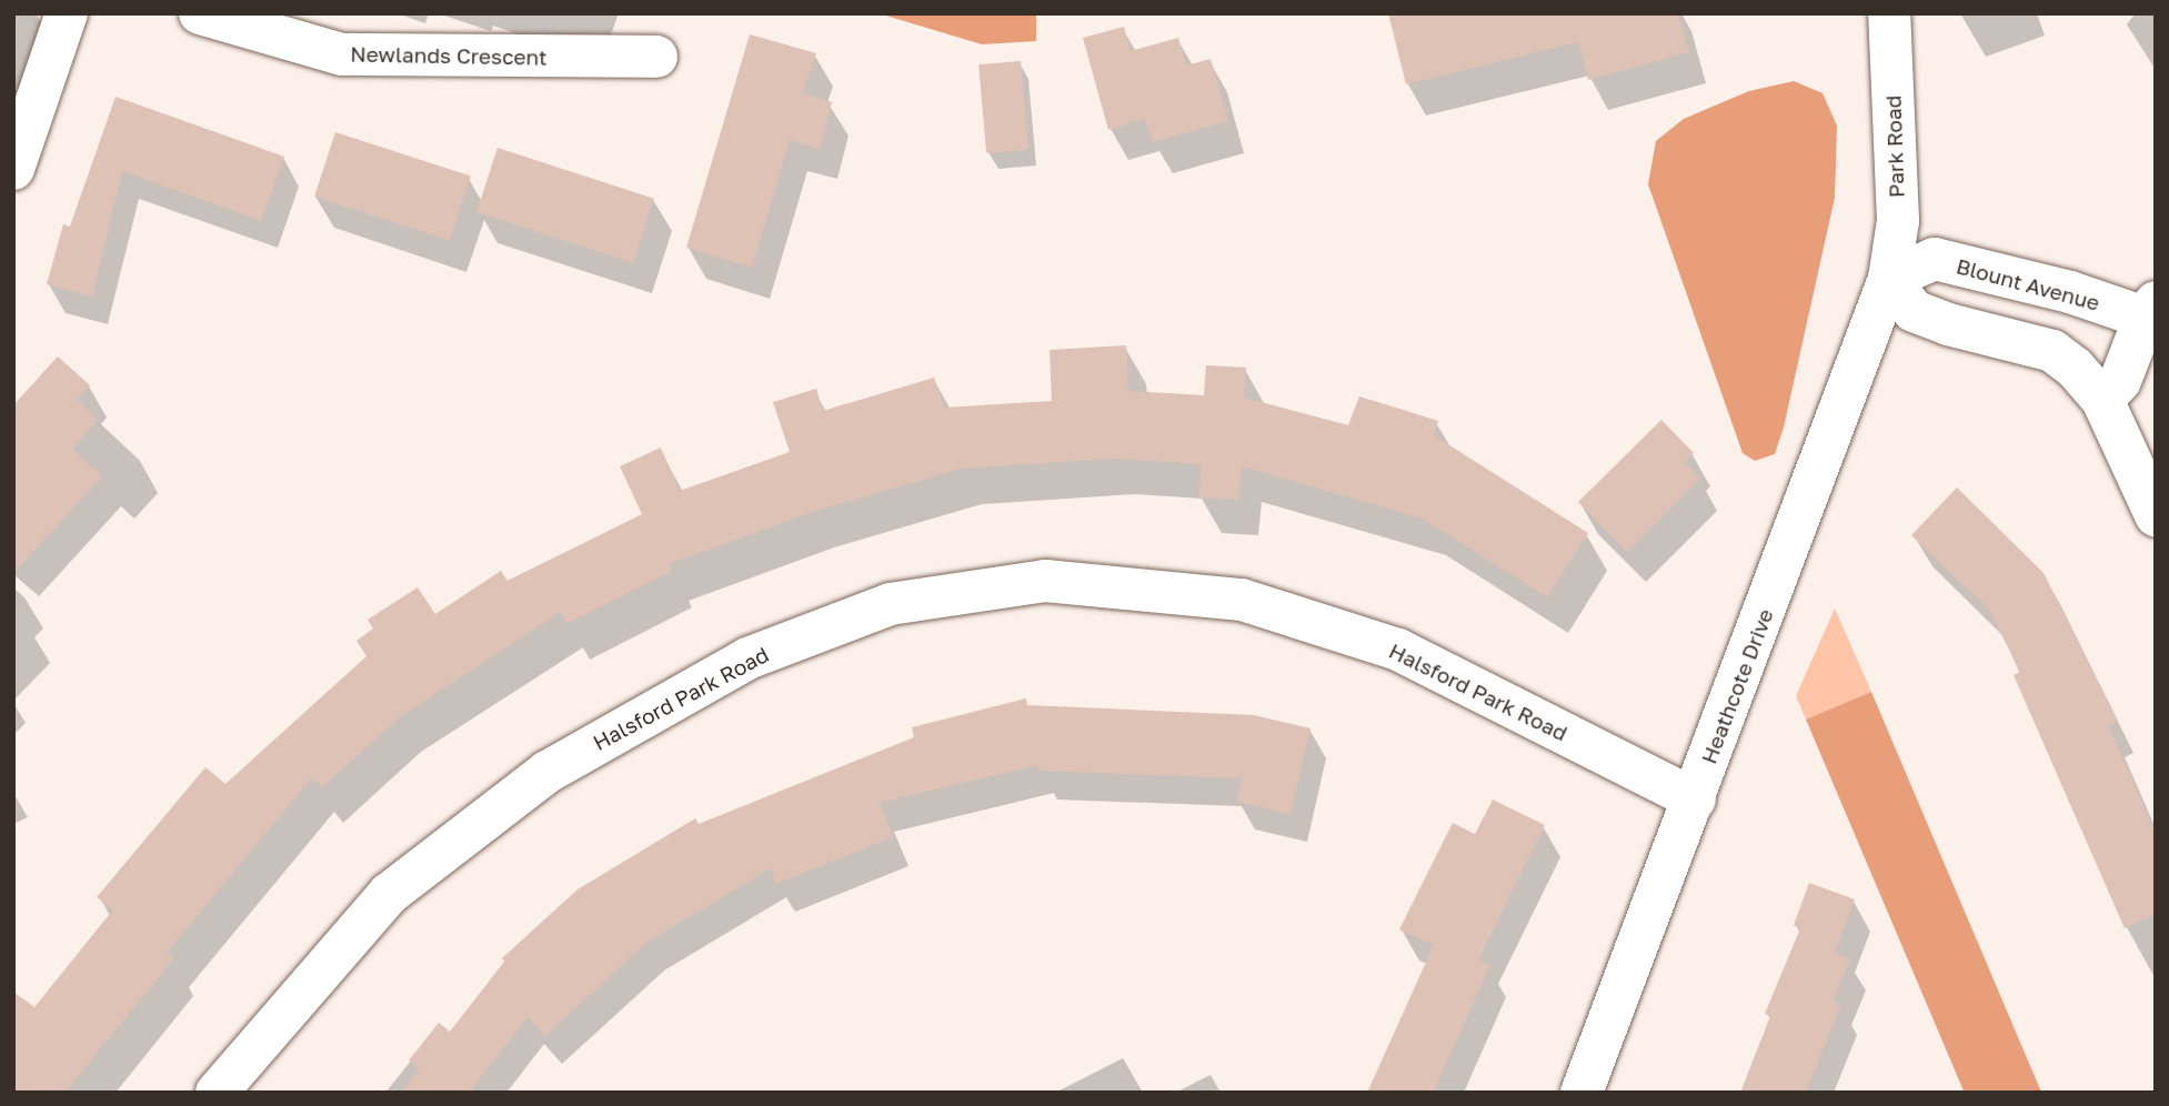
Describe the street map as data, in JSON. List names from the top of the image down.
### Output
{
  "streets": {
    "street": [
      "Newlands Crescent",
      "Park Road",
      "Blount Avenue",
      "Heathcote Drive",
      "Halsford Park Road"
    ]
  },
  "crossings": [
    ["Park Road", "Blount Avenue"],
    ["Park Road", "Heathcote Drive"],
    ["Blount Avenue", "Heathcote Drive"],
    ["Heathcote Drive", "Halsford Park Road"]
  ]
}
